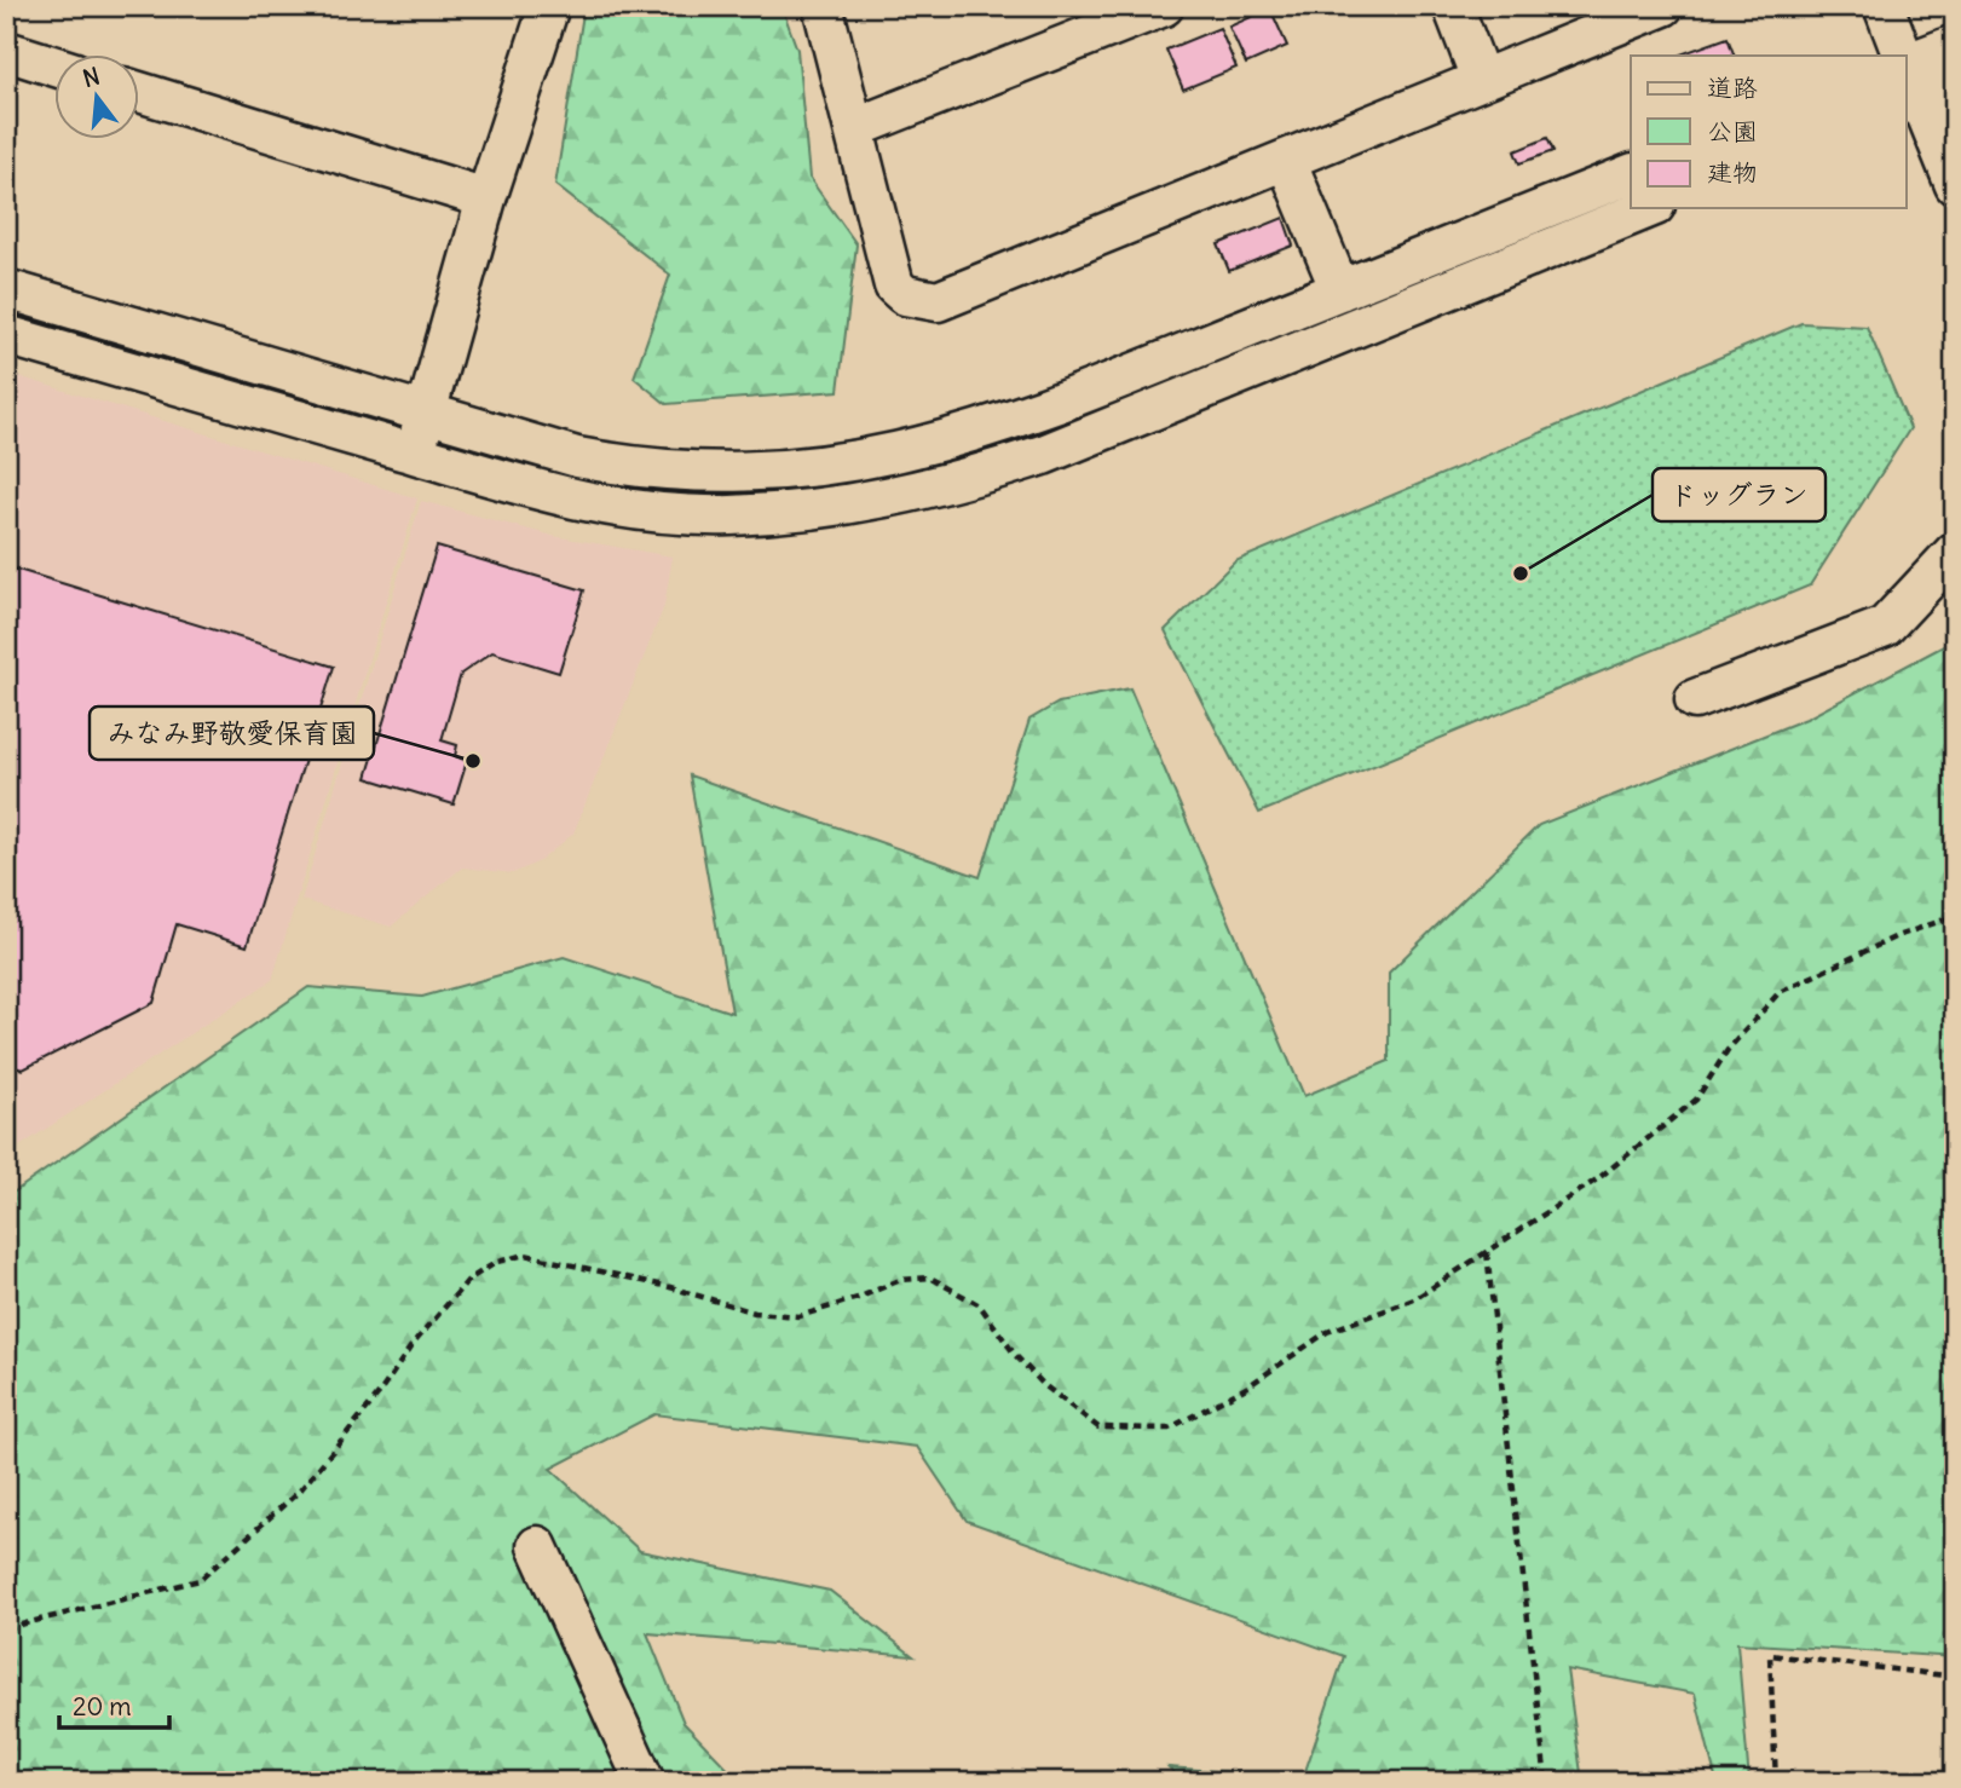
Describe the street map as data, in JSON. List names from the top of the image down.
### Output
{
  "places": ["ドッグラン", "みなみ野敬愛保育園"],
  "legend": ["道路", "公園", "建物"],
  "scale_bar": "20 m",
  "north": "top"
}
